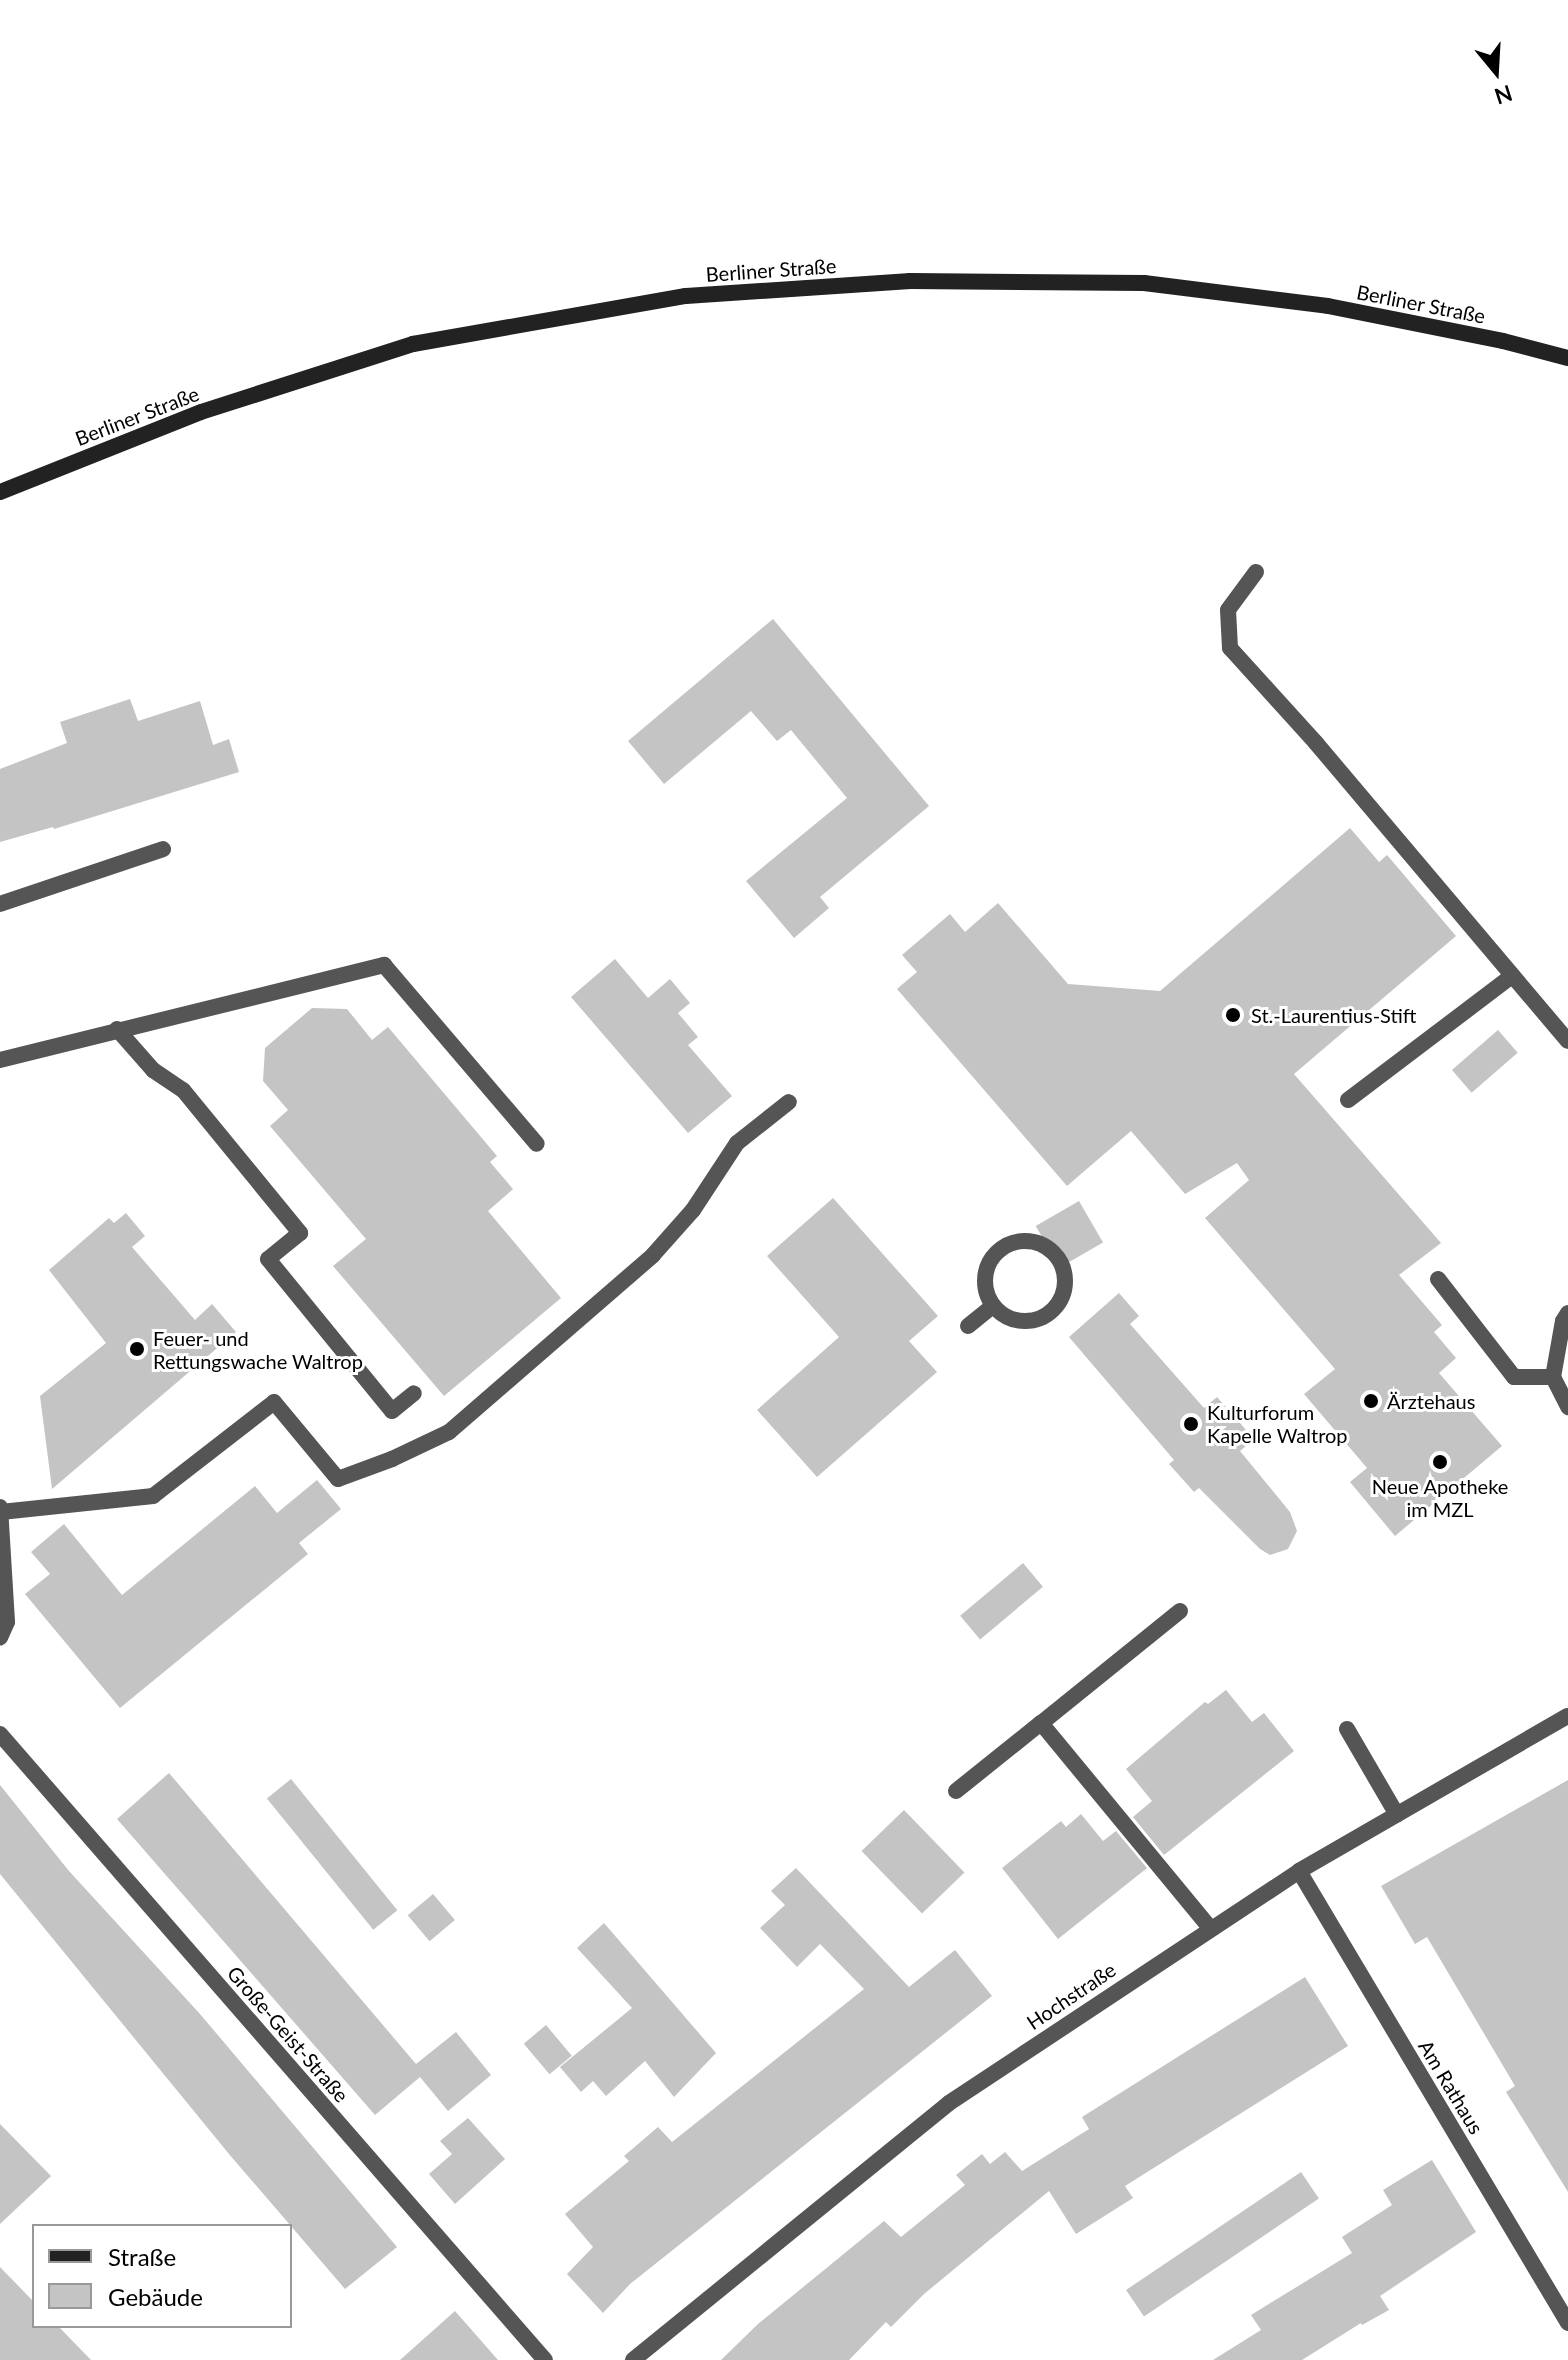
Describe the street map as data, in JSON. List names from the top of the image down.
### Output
{
  "streets": {
    "main road": ["Berliner Straße"],
    "street": ["Hochstraße", "Große-Geist-Straße", "Am Rathaus"]
  },
  "crossings": [
    ["Hochstraße", "Am Rathaus"]
  ],
  "places": [
    "St.-Laurentius-Stift",
    "Feuer- und Rettungswache Waltrop",
    "Ärztehaus",
    "Kulturforum Kapelle Waltrop",
    "Neue Apotheke im MZL"
  ],
  "legend": ["Straße", "Gebäude"],
  "north": "bottom"
}
